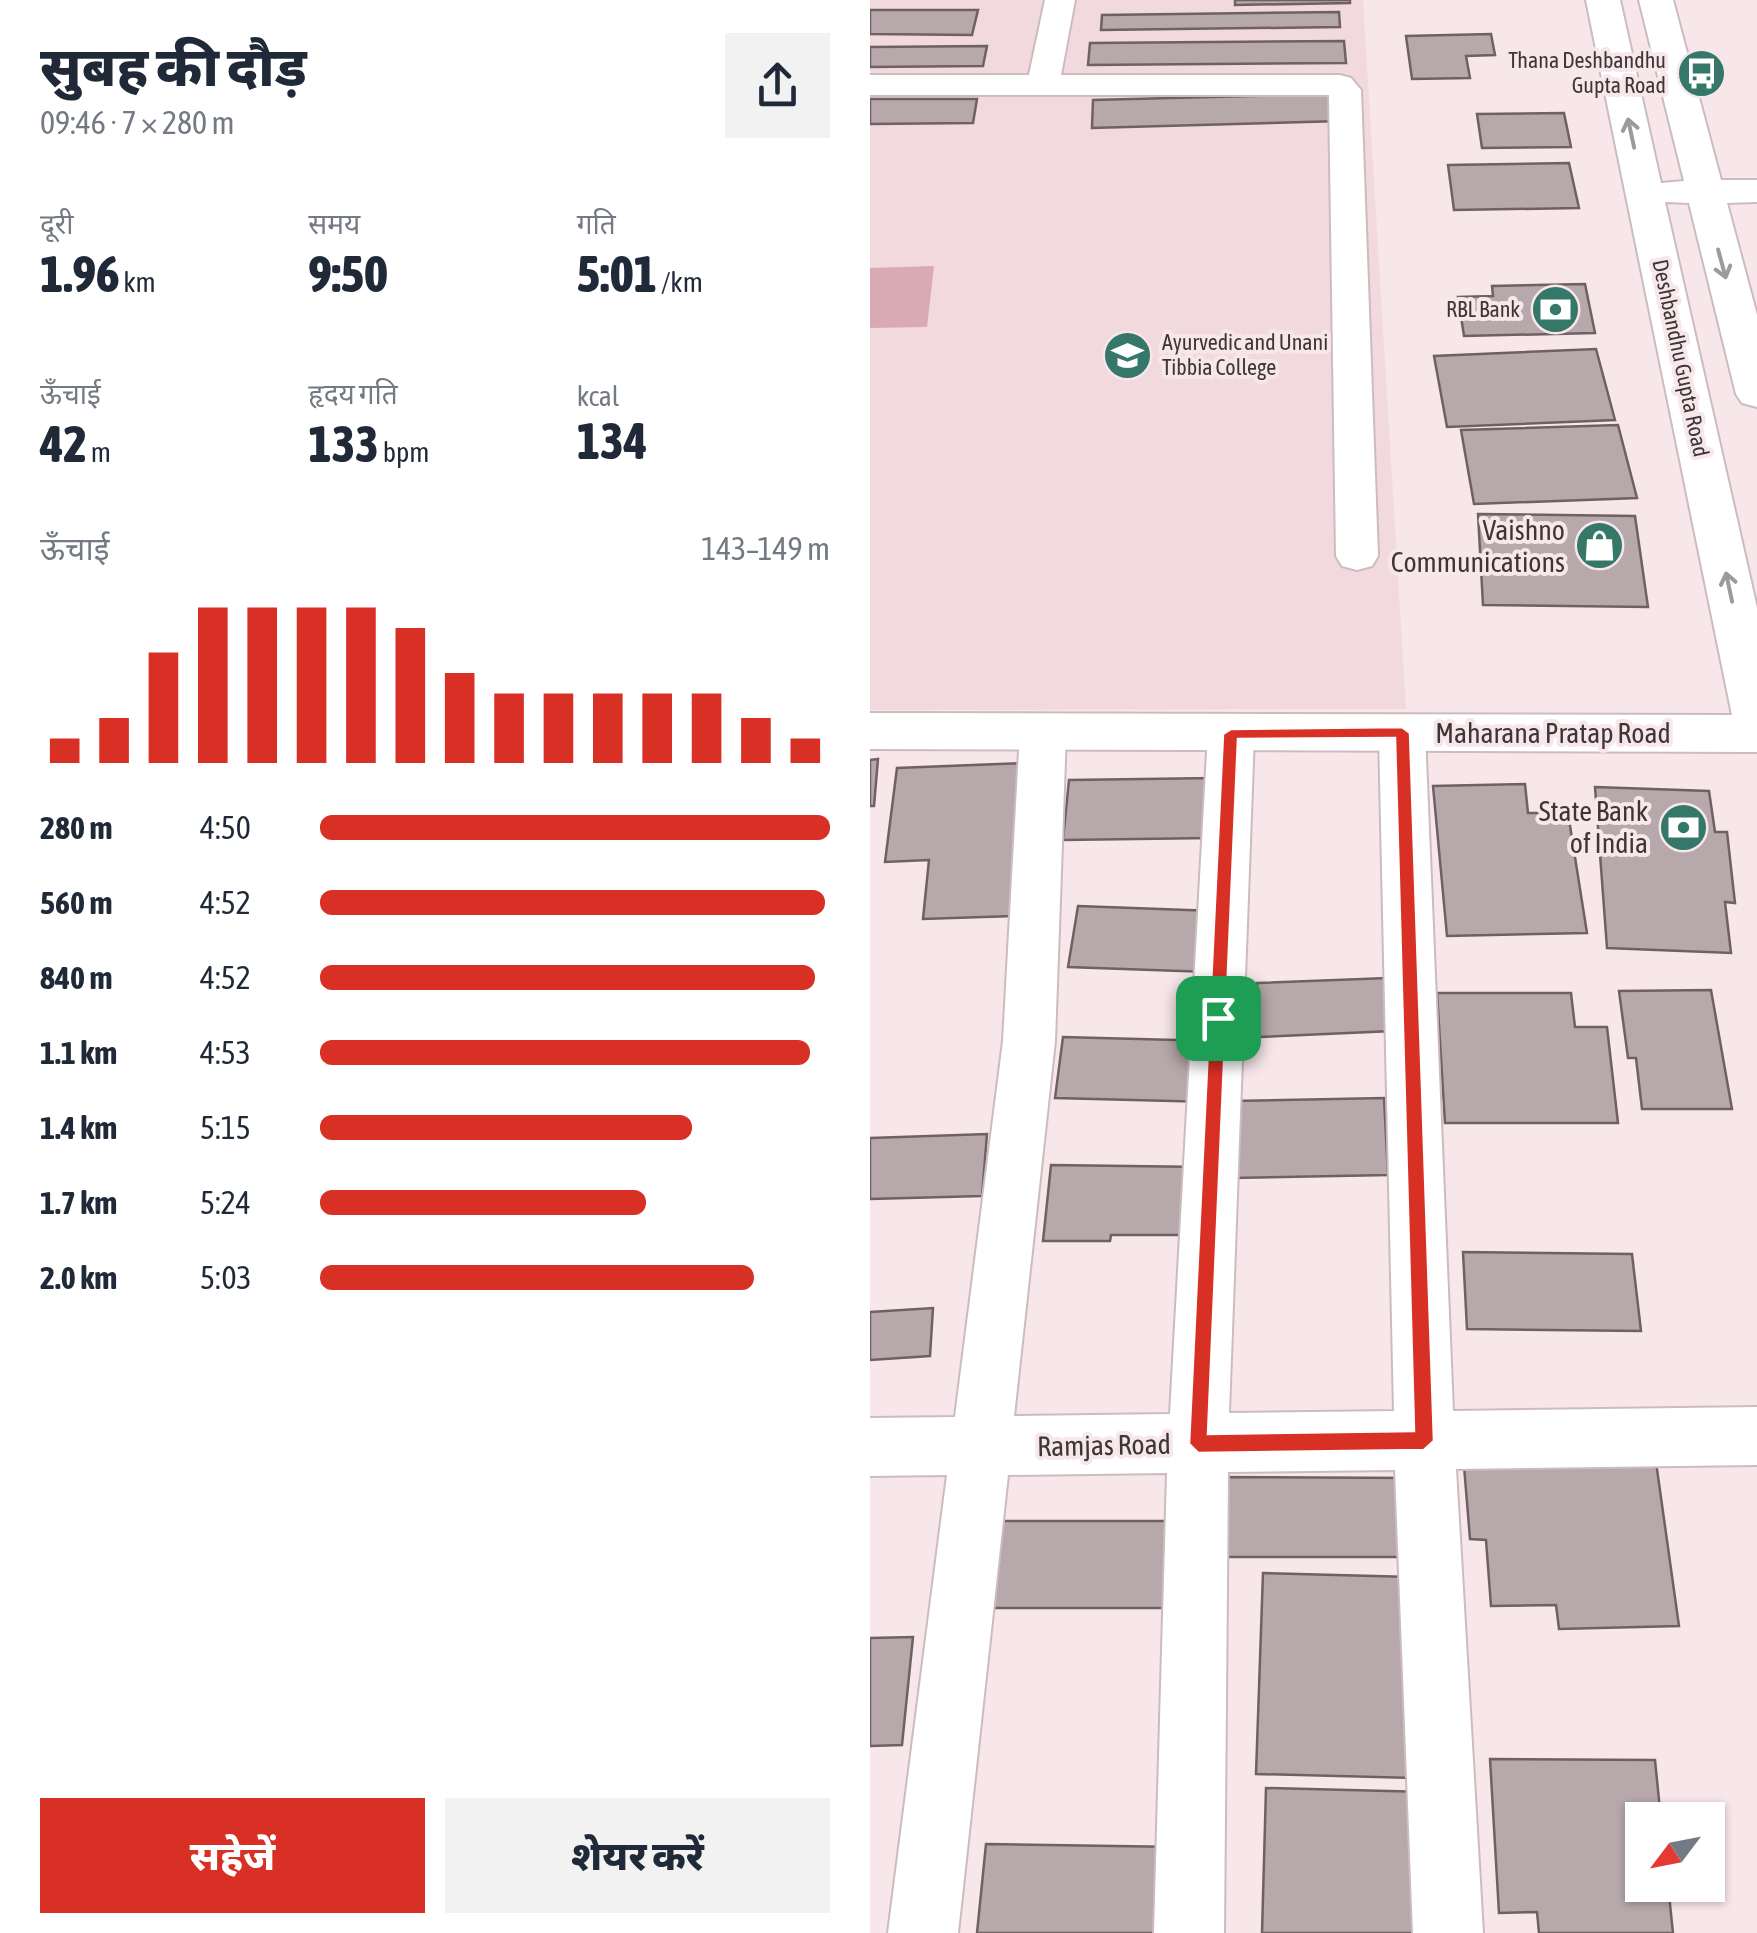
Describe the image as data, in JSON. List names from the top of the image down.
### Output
{
  "streets": {
    "street": ["Deshbandhu Gupta Road", "Maharana Pratap Road", "Ramjas Road"]
  },
  "places": {
    "bus stop": ["Thana Deshbandhu Gupta Road"],
    "bank": ["RBL Bank", "State Bank of India"],
    "school or university": ["Ayurvedic and Unani Tibbia College"],
    "shop": ["Vaishno Communications"]
  },
  "north": "bottom left",
  "page": {
    "heading": ["सुबह की दौड़", "09:46 · 7 × 280 m"],
    "stats": [
      ["दूरी", "1.96 km"],
      ["समय", "9:50"],
      ["गति", "5:01 /km"],
      ["ऊँचाई", "42 m"],
      ["हृदय गति", "133 bpm"],
      ["kcal", "134"]
    ],
    "chart": ["ऊँचाई", "143–149 m"],
    "list": [
      {
        "name": "280 m",
        "note": "4:50"
      },
      {
        "name": "560 m",
        "note": "4:52"
      },
      {
        "name": "840 m",
        "note": "4:52"
      },
      {
        "name": "1.1 km",
        "note": "4:53"
      },
      {
        "name": "1.4 km",
        "note": "5:15"
      },
      {
        "name": "1.7 km",
        "note": "5:24"
      },
      {
        "name": "2.0 km",
        "note": "5:03"
      }
    ],
    "buttons": ["सहेजें", "शेयर करें"]
  }
}
